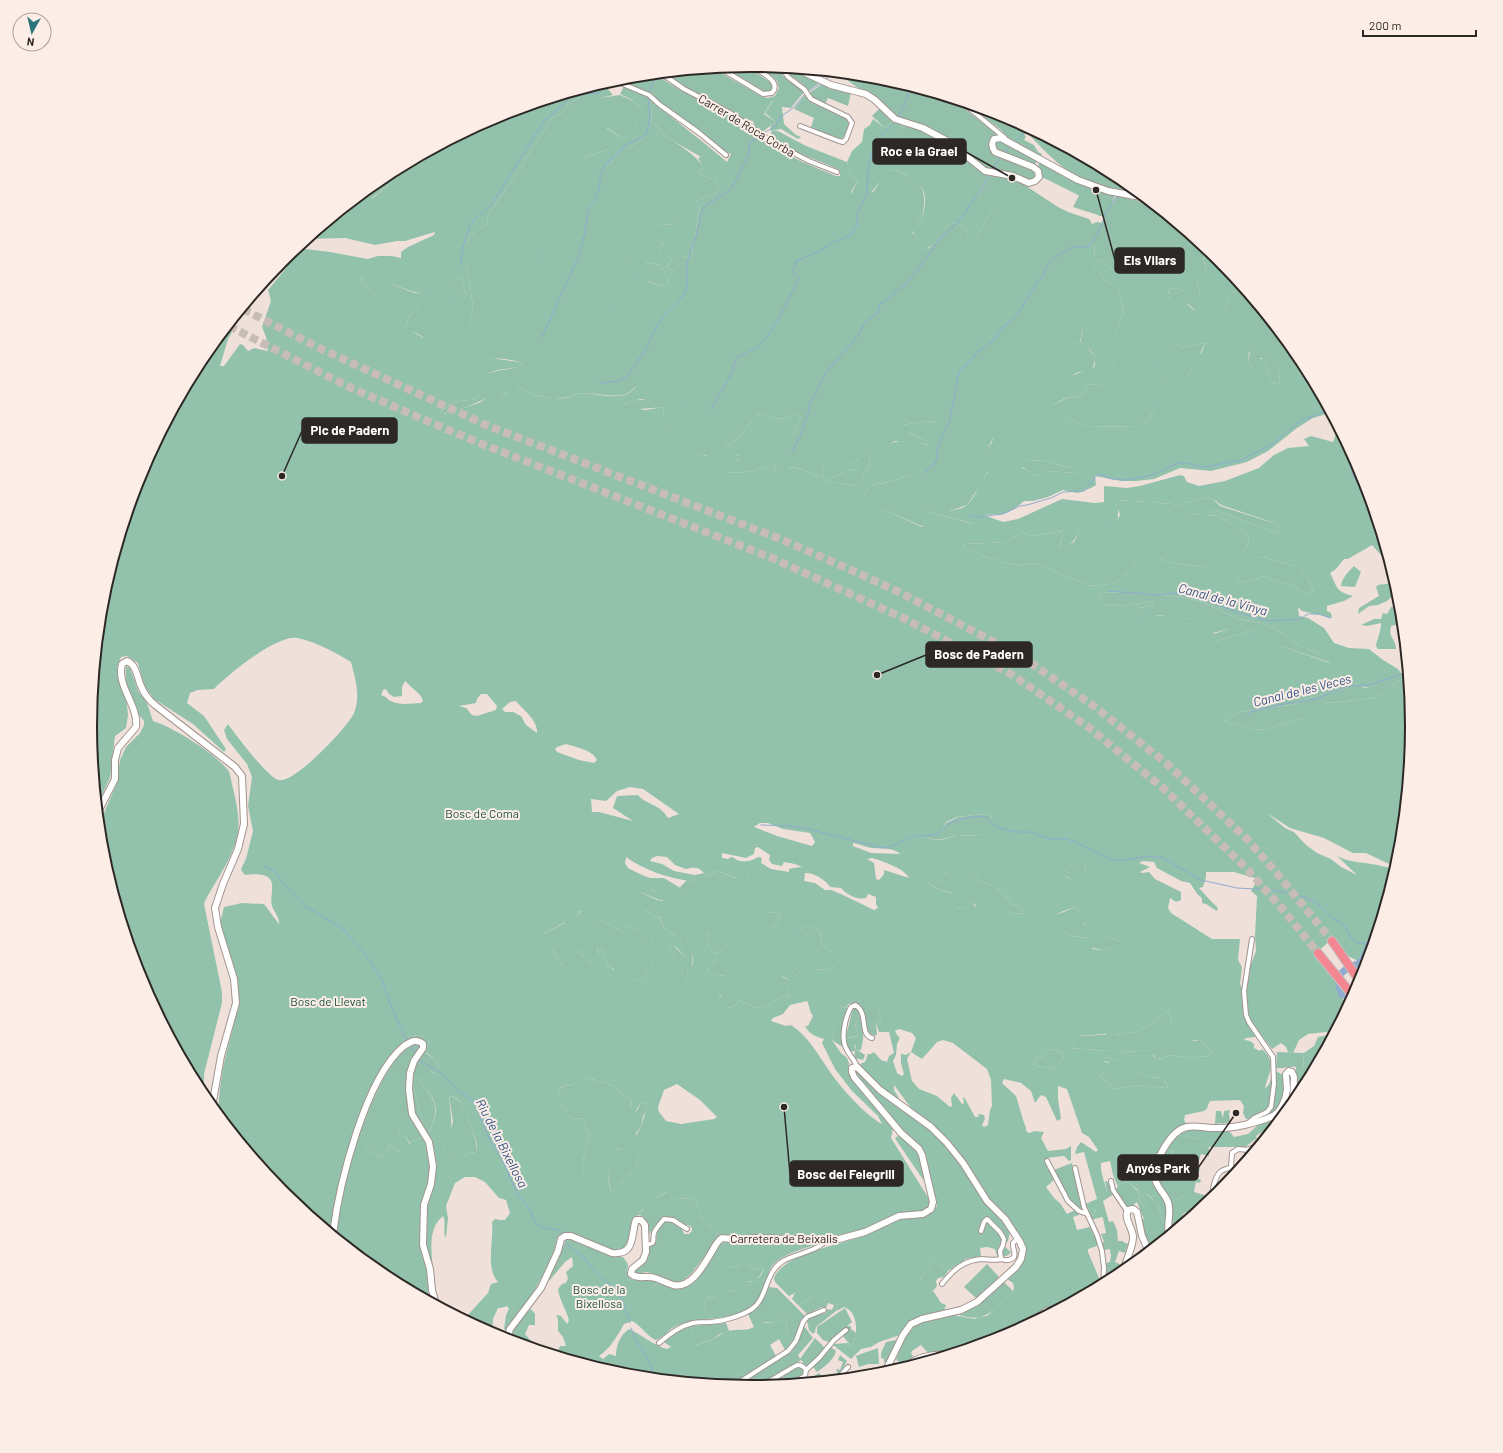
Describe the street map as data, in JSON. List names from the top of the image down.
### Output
{
  "streets": {
    "main road": ["Carretera de Beixalis"],
    "street": ["Carrer de Roca Corba"]
  },
  "water": ["Canal de la Vinya", "Canal de les Veces", "Riu de la Bixellosa"],
  "parks": ["Bosc de Coma", "Bosc de Llevat", "Bosc de la Bixellosa"],
  "places": [
    "Roc e la Grael",
    "Els Vilars",
    "Pic de Padern",
    "Bosc de Padern",
    "Bosc del Felegrill",
    "Anyós Park"
  ],
  "scale_bar": "200 m",
  "north": "bottom"
}
